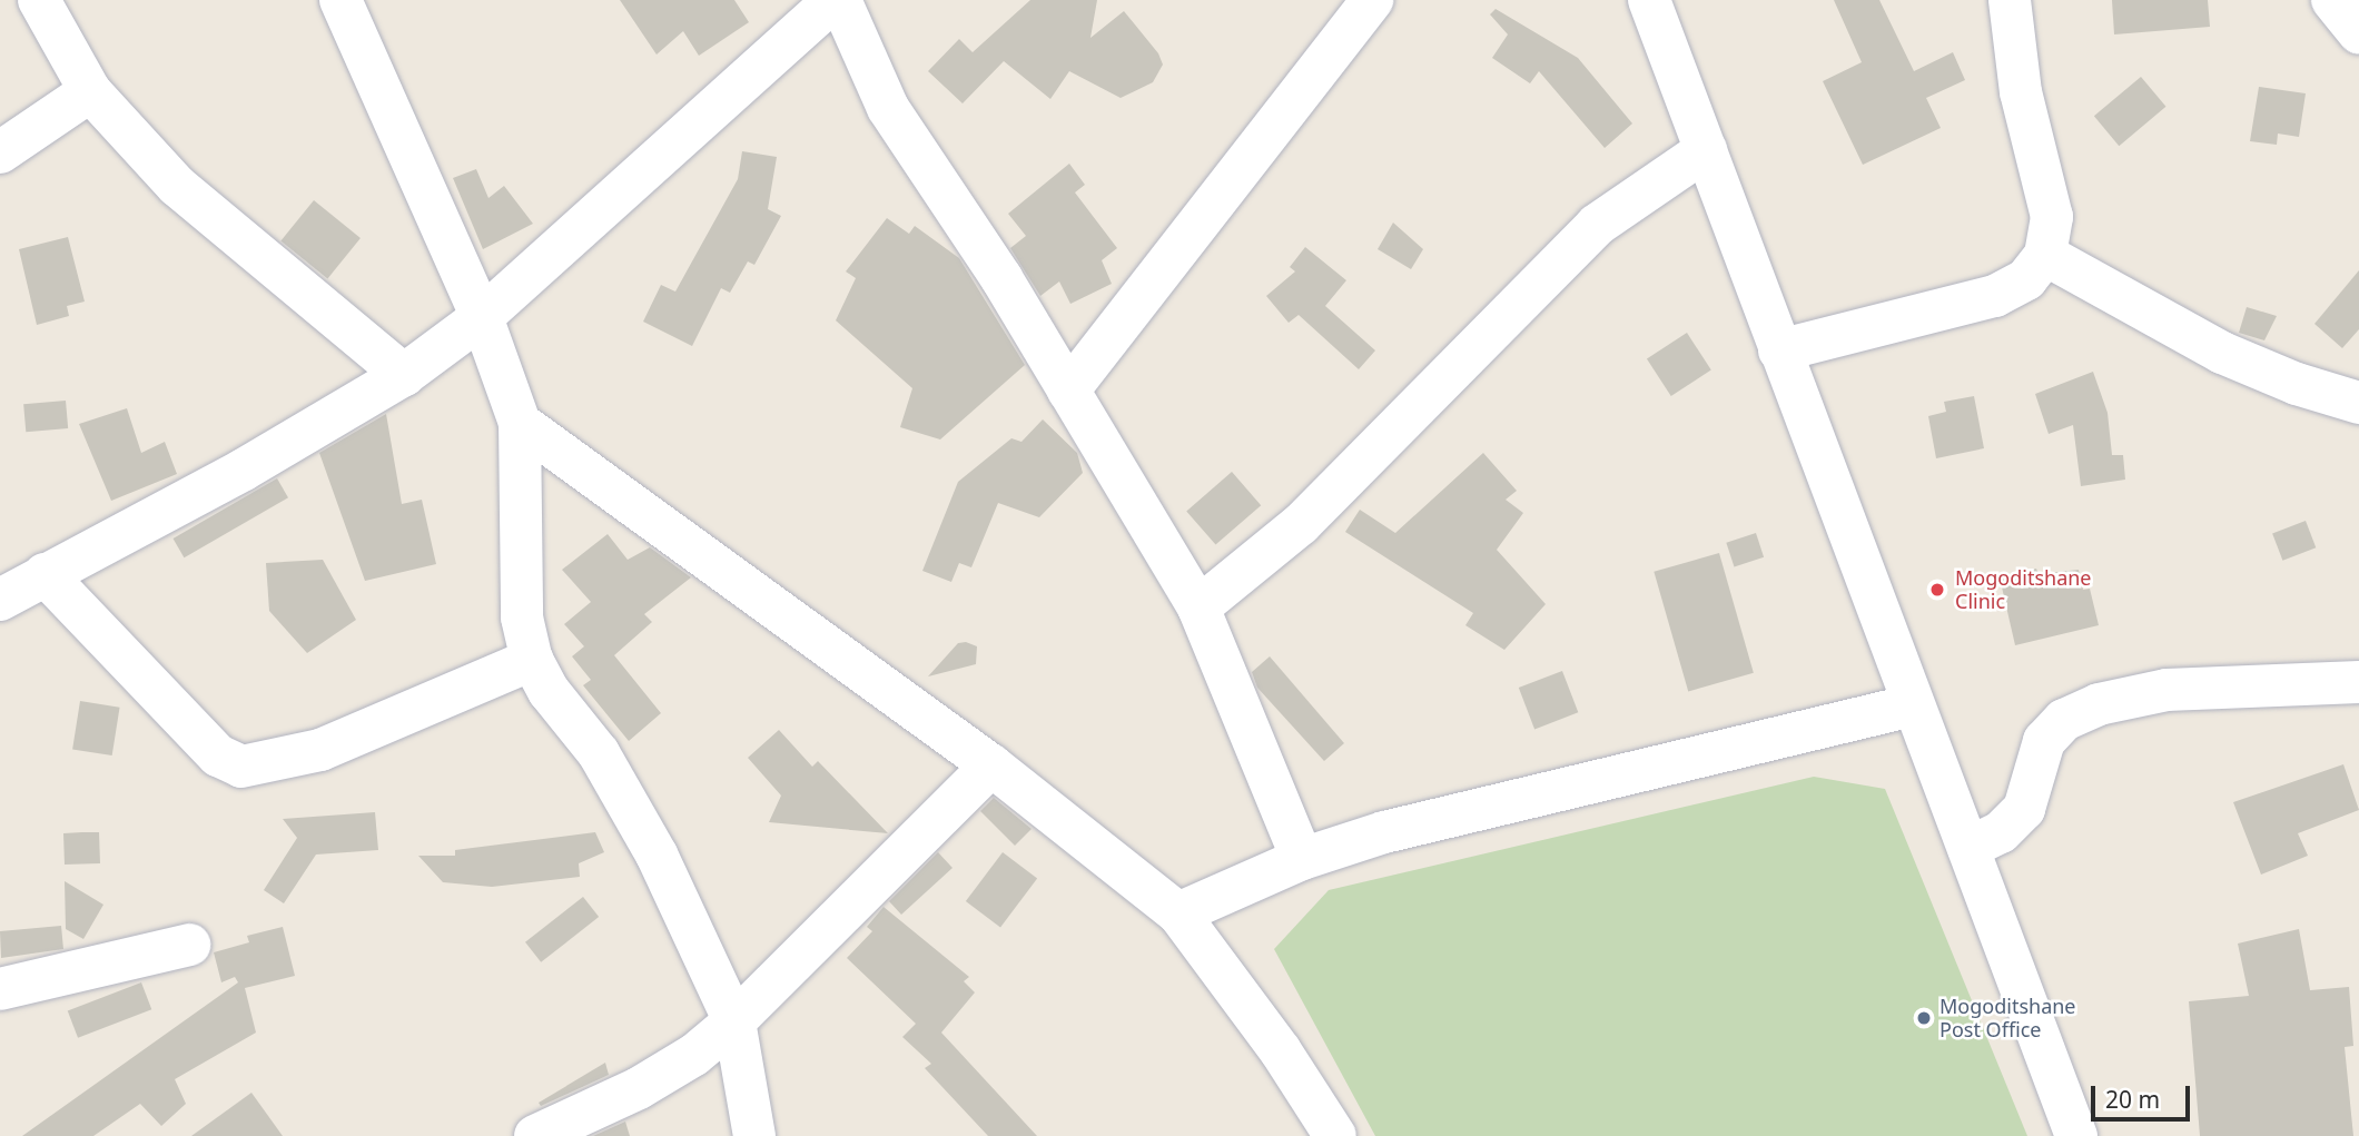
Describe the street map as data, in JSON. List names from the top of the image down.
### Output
{
  "places": ["Mogoditshane Clinic", "Mogoditshane Post Office"],
  "scale_bar": "20 m"
}
